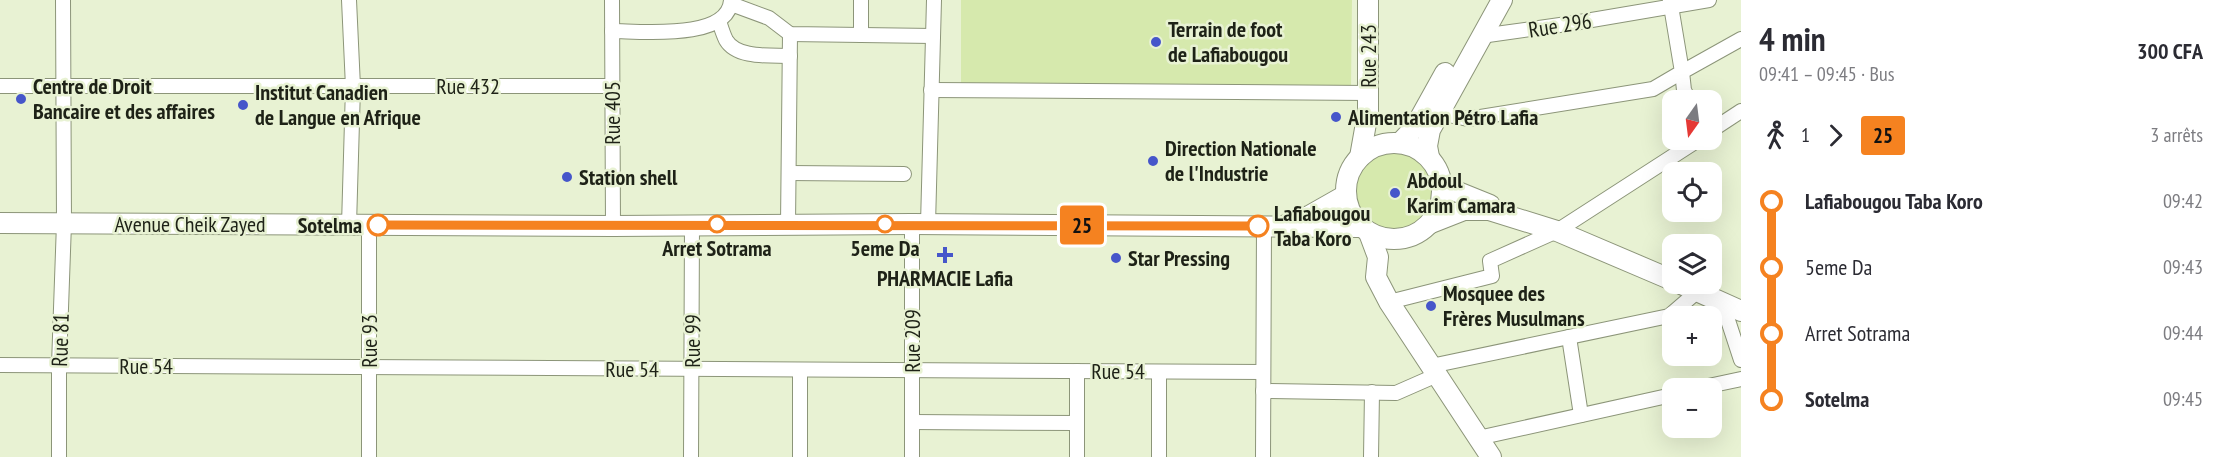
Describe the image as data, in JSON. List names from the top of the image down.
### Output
{
  "streets": {
    "main road": ["Rue 243", "Avenue Cheik Zayed"],
    "street": [
      "Rue 296",
      "Rue 432",
      "Rue 405",
      "Rue 81",
      "Rue 93",
      "Rue 99",
      "Rue 209",
      "Rue 54"
    ]
  },
  "crossings": [
    ["Rue 243", "Avenue Cheik Zayed"],
    ["Rue 432", "Rue 405"],
    ["Rue 432", "Rue 81"],
    ["Rue 405", "Avenue Cheik Zayed"],
    ["Avenue Cheik Zayed", "Rue 81"],
    ["Avenue Cheik Zayed", "Rue 93"],
    ["Avenue Cheik Zayed", "Rue 99"],
    ["Avenue Cheik Zayed", "Rue 209"],
    ["Rue 81", "Rue 54"],
    ["Rue 93", "Rue 54"],
    ["Rue 99", "Rue 54"],
    ["Rue 209", "Rue 54"]
  ],
  "places": {
    "other": [
      "Terrain de foot de Lafiabougou",
      "Centre de Droit Bancaire et des affaires",
      "Institut Canadien de Langue en Afrique",
      "Alimentation Pétro Lafia",
      "Direction Nationale de l'Industrie",
      "Station shell",
      "Abdoul Karim Camara",
      "Arret Sotrama",
      "5eme Da",
      "Sotelma",
      "Lafiabougou Taba Koro",
      "Star Pressing",
      "Mosquee des Frères Musulmans"
    ],
    "health": ["PHARMACIE Lafia"]
  },
  "lines": ["bus line 25"],
  "north": "bottom",
  "page": {
    "on_map": "25",
    "heading": ["4 min", "09:41 – 09:45 · Bus", "300 CFA"],
    "map_buttons": ["+", "−"],
    "legs": ["1", "25", "3 arrêts"],
    "list": [
      {
        "name": "Lafiabougou Taba Koro",
        "value": "09:42"
      },
      {
        "name": "5eme Da",
        "value": "09:43"
      },
      {
        "name": "Arret Sotrama",
        "value": "09:44"
      },
      {
        "name": "Sotelma",
        "value": "09:45"
      }
    ]
  }
}
